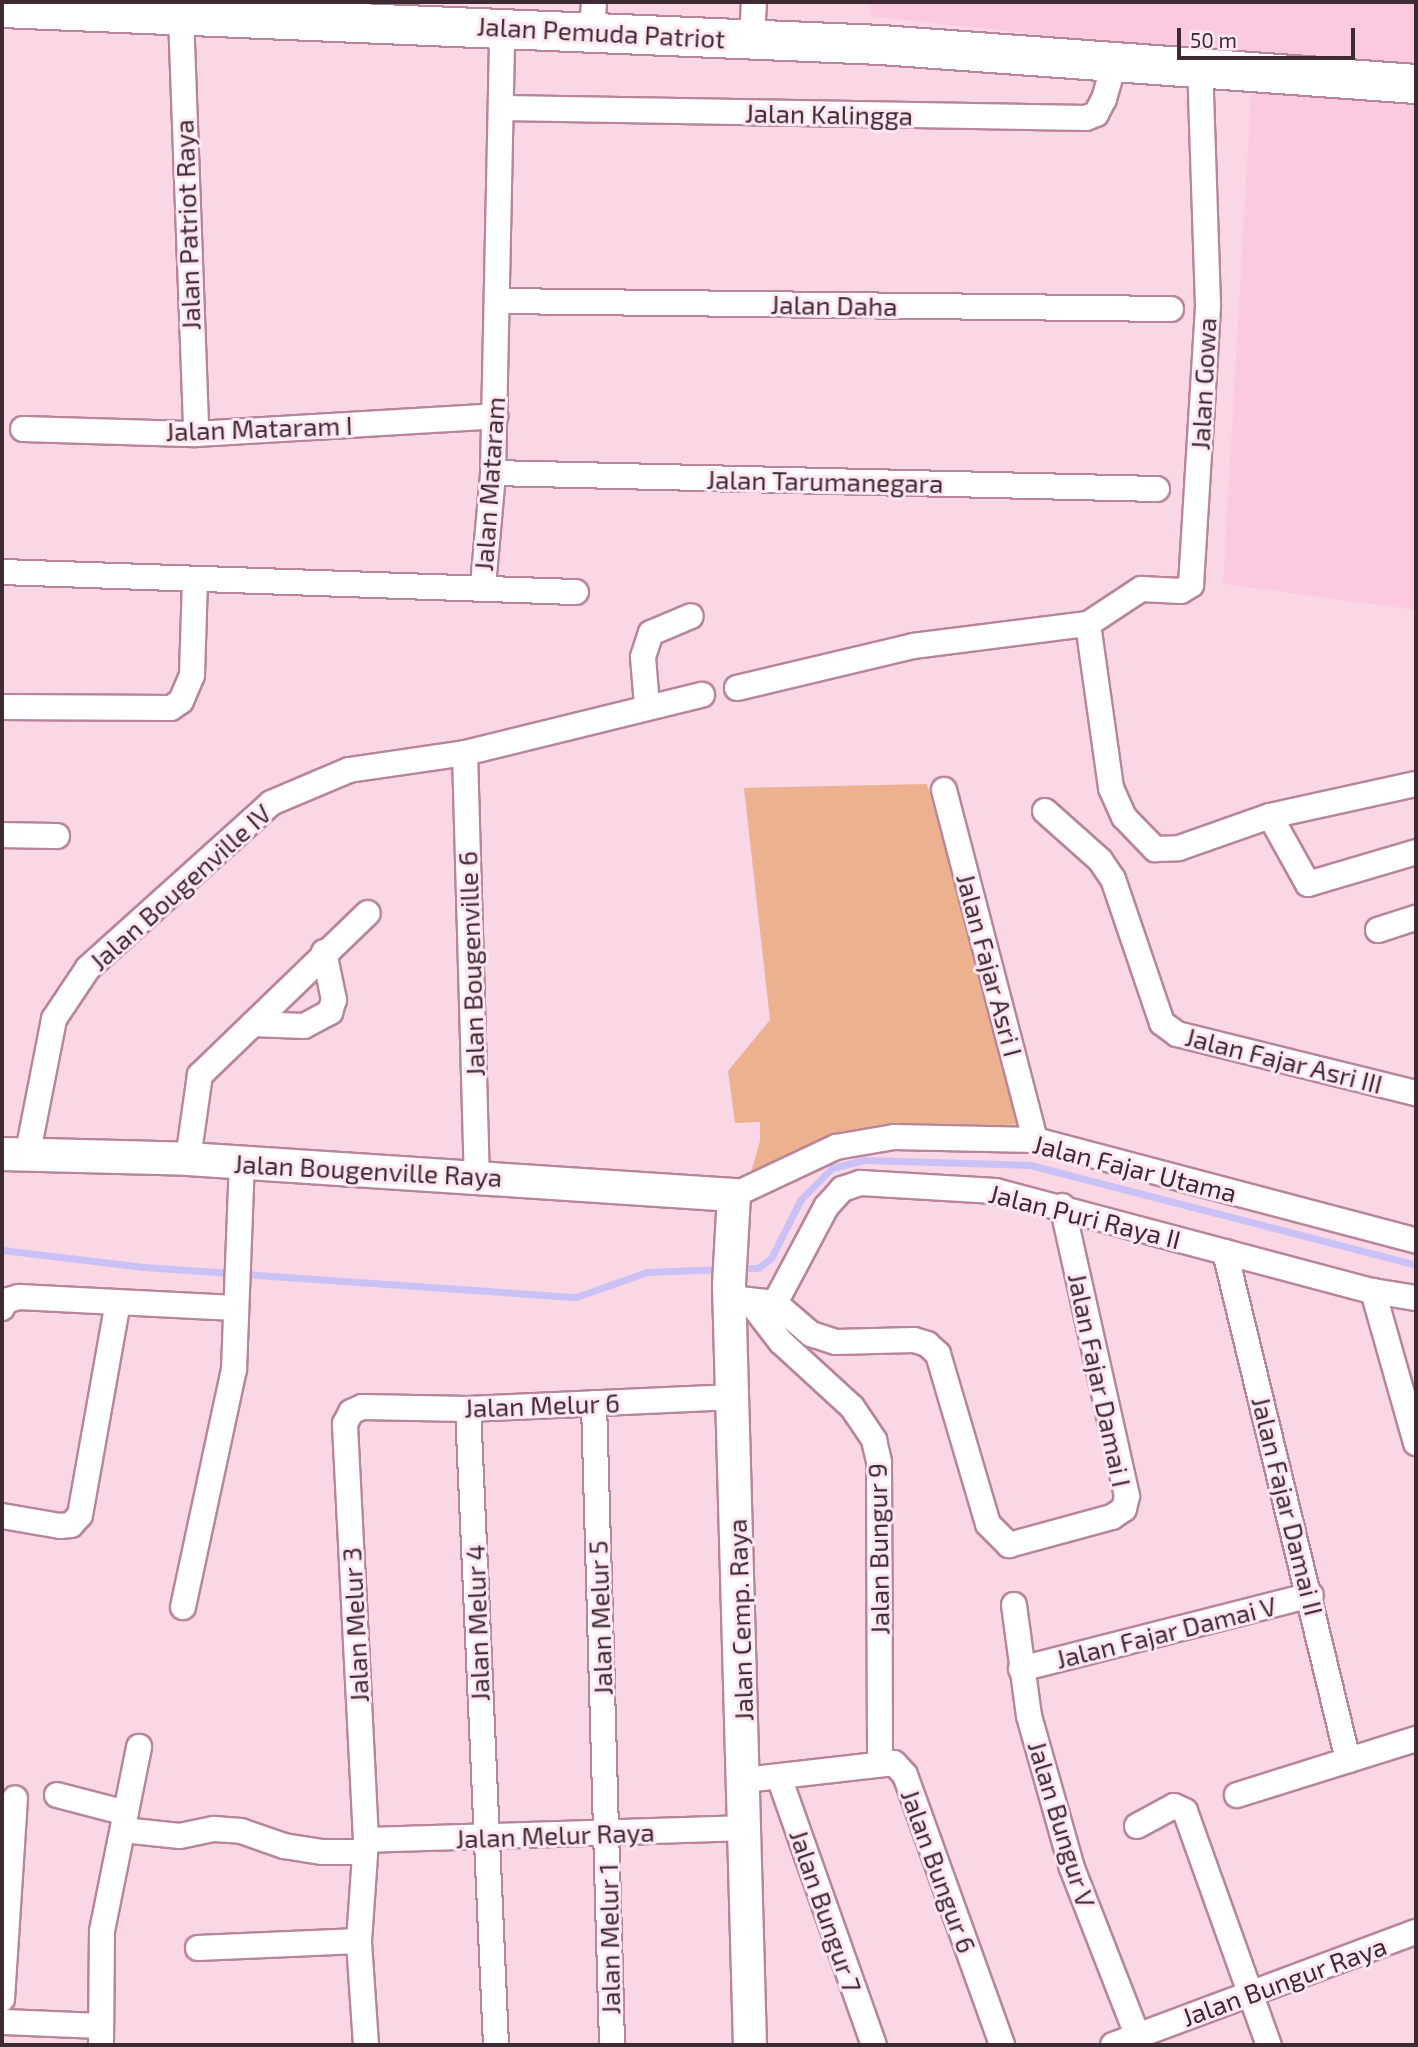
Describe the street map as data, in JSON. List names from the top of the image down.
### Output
{
  "streets": {
    "main road": ["Jalan Pemuda Patriot"],
    "street": [
      "Jalan Kalingga",
      "Jalan Patriot Raya",
      "Jalan Daha",
      "Jalan Gowa",
      "Jalan Mataram I",
      "Jalan Tarumanegara",
      "Jalan Mataram",
      "Jalan Bougenville IV",
      "Jalan Bougenville 6",
      "Jalan Fajar Asri I",
      "Jalan Fajar Asri III",
      "Jalan Fajar Utama",
      "Jalan Bougenville Raya",
      "Jalan Puri Raya II",
      "Jalan Fajar Damai I",
      "Jalan Melur 6",
      "Jalan Fajar Damai II",
      "Jalan Bungur 9",
      "Jalan Melur 5",
      "Jalan Cemp. Raya",
      "Jalan Melur 4",
      "Jalan Melur 3",
      "Jalan Fajar Damai V",
      "Jalan Bungur V",
      "Jalan Melur Raya",
      "Jalan Bungur 6",
      "Jalan Bungur 7",
      "Jalan Melur 1",
      "Jalan Bungur Raya"
    ]
  },
  "crossings": [
    ["Jalan Pemuda Patriot", "Jalan Kalingga"],
    ["Jalan Pemuda Patriot", "Jalan Patriot Raya"],
    ["Jalan Pemuda Patriot", "Jalan Gowa"],
    ["Jalan Pemuda Patriot", "Jalan Mataram"],
    ["Jalan Kalingga", "Jalan Mataram"],
    ["Jalan Patriot Raya", "Jalan Mataram I"],
    ["Jalan Daha", "Jalan Mataram"],
    ["Jalan Mataram I", "Jalan Mataram"],
    ["Jalan Tarumanegara", "Jalan Mataram"],
    ["Jalan Bougenville IV", "Jalan Bougenville 6"],
    ["Jalan Bougenville IV", "Jalan Bougenville Raya"],
    ["Jalan Bougenville 6", "Jalan Bougenville Raya"],
    ["Jalan Fajar Asri I", "Jalan Fajar Utama"],
    ["Jalan Fajar Utama", "Jalan Bougenville Raya"],
    ["Jalan Fajar Utama", "Jalan Cemp. Raya"],
    ["Jalan Bougenville Raya", "Jalan Cemp. Raya"],
    ["Jalan Puri Raya II", "Jalan Fajar Damai I"],
    ["Jalan Puri Raya II", "Jalan Fajar Damai II"],
    ["Jalan Melur 6", "Jalan Melur 5"],
    ["Jalan Melur 6", "Jalan Cemp. Raya"],
    ["Jalan Melur 6", "Jalan Melur 4"],
    ["Jalan Melur 6", "Jalan Melur 3"],
    ["Jalan Fajar Damai II", "Jalan Fajar Damai V"],
    ["Jalan Bungur 9", "Jalan Cemp. Raya"],
    ["Jalan Bungur 9", "Jalan Bungur 6"],
    ["Jalan Melur 5", "Jalan Melur Raya"],
    ["Jalan Melur 5", "Jalan Melur 1"],
    ["Jalan Cemp. Raya", "Jalan Melur Raya"],
    ["Jalan Cemp. Raya", "Jalan Bungur 6"],
    ["Jalan Melur 4", "Jalan Melur Raya"],
    ["Jalan Melur 3", "Jalan Melur Raya"],
    ["Jalan Fajar Damai V", "Jalan Bungur V"],
    ["Jalan Bungur V", "Jalan Bungur Raya"],
    ["Jalan Melur Raya", "Jalan Melur 1"],
    ["Jalan Bungur 6", "Jalan Bungur 7"]
  ],
  "scale_bar": "50 m"
}
